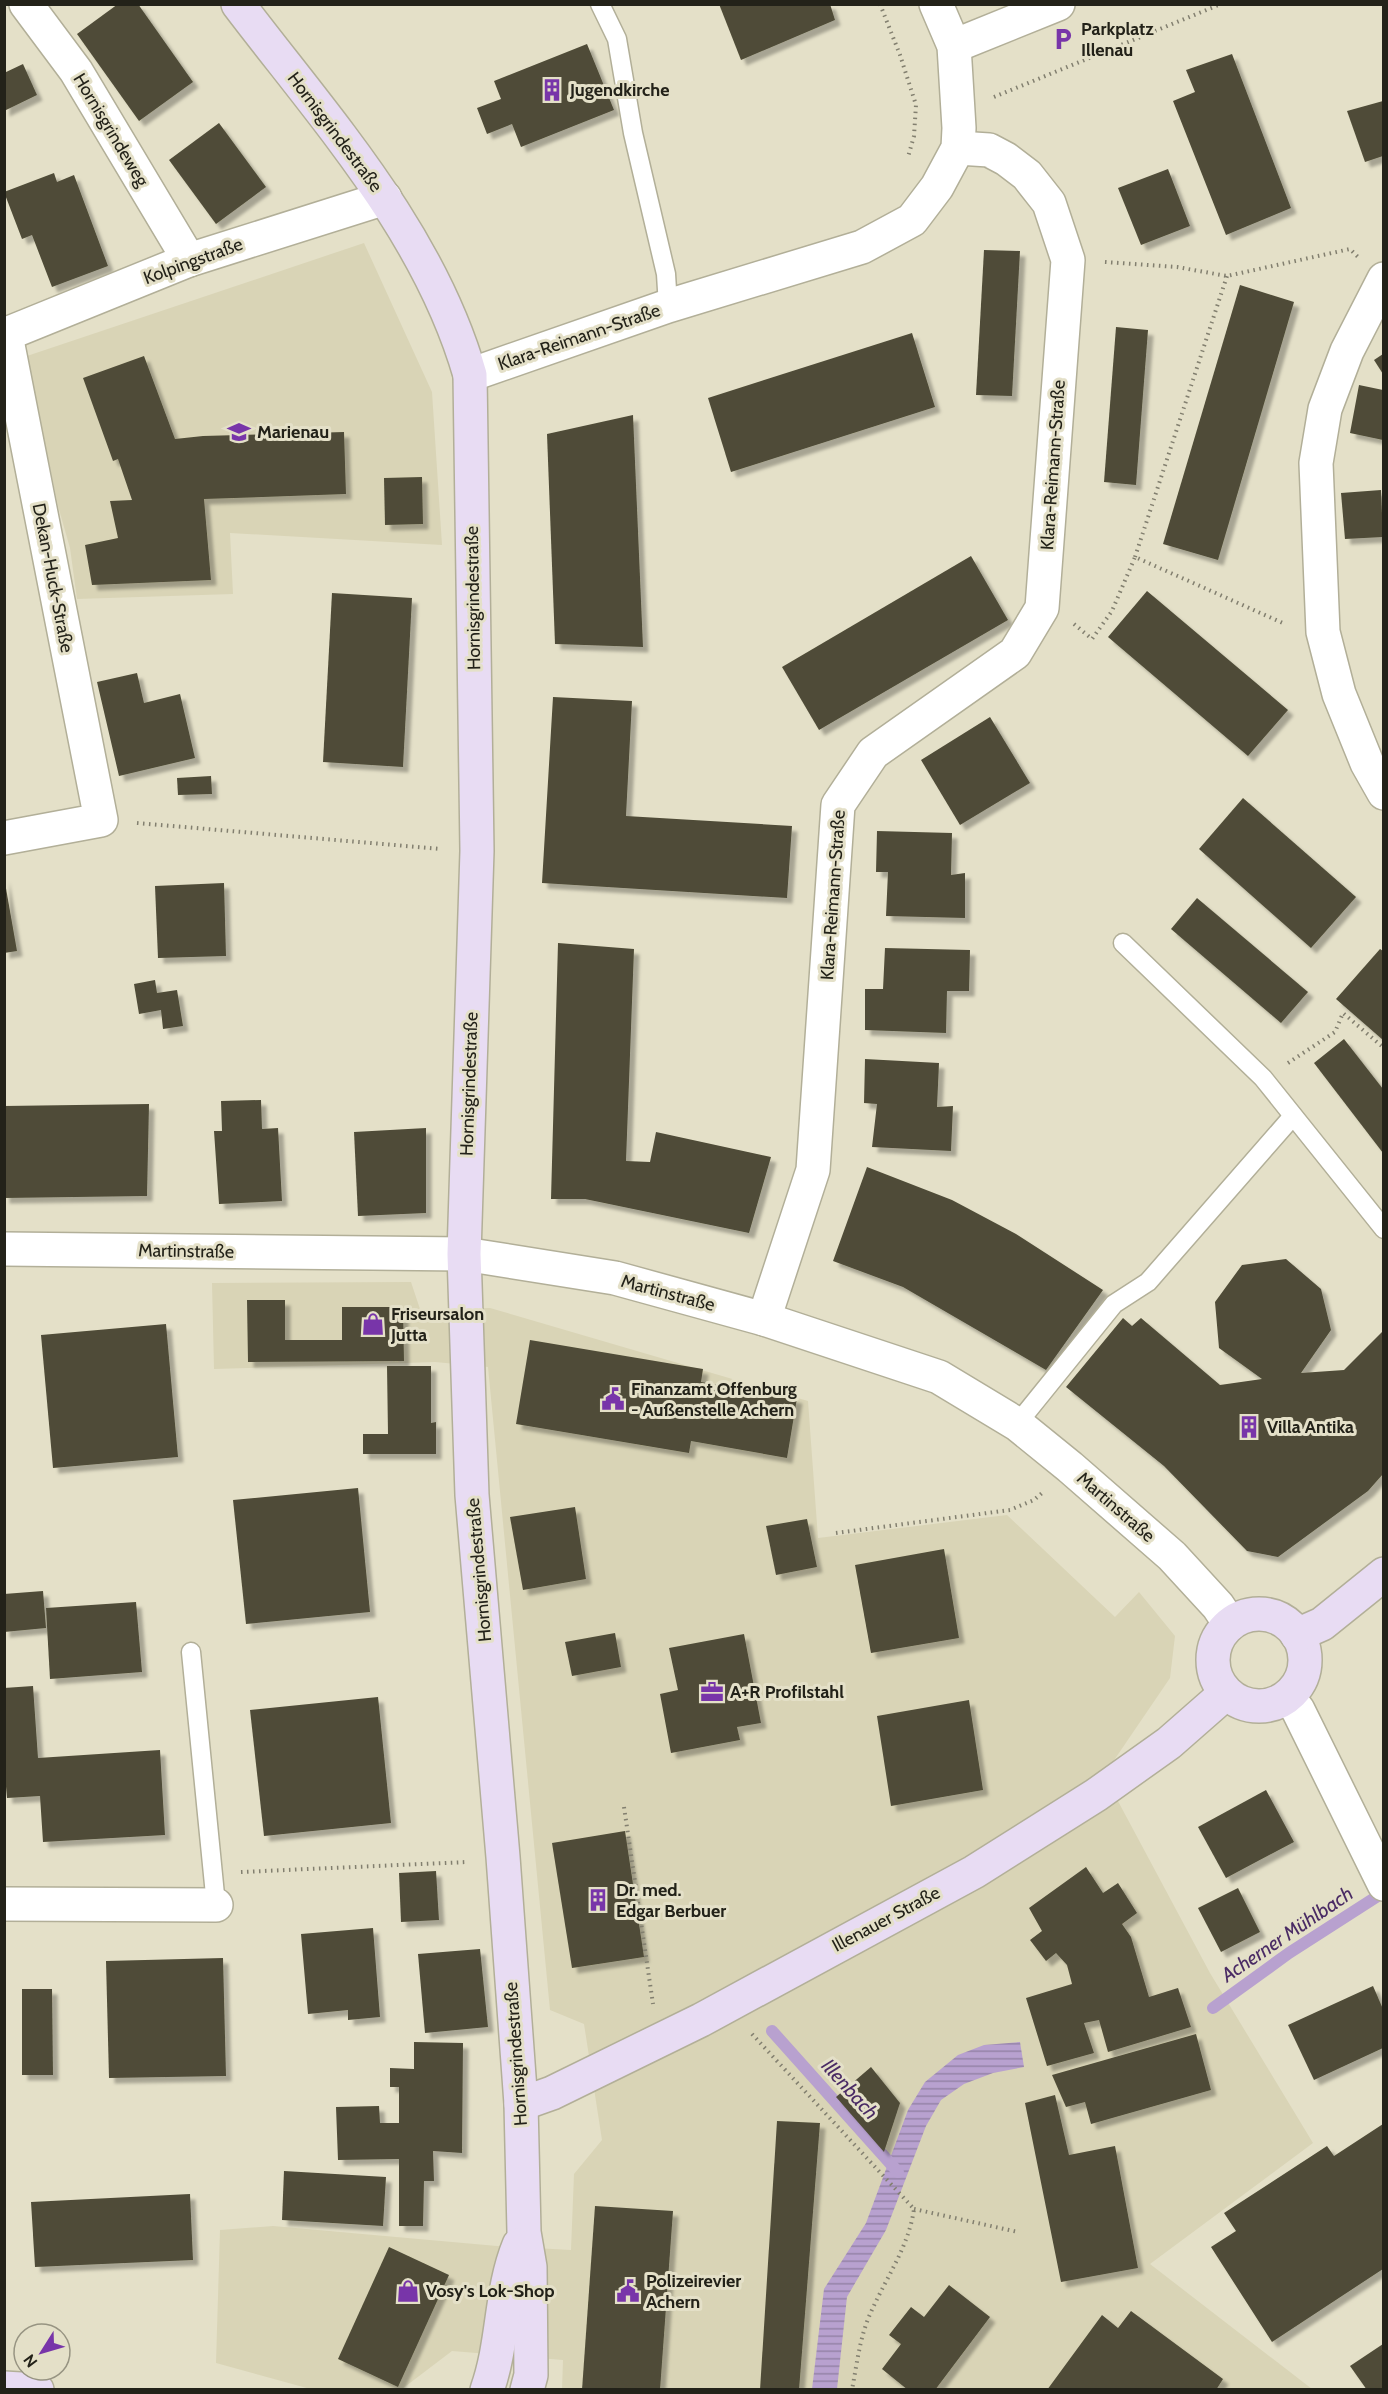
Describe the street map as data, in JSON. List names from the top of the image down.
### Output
{
  "streets": {
    "main road": ["Hornisgrindestraße", "Illenauer Straße"],
    "street": [
      "Hornisgrindeweg",
      "Kolpingstraße",
      "Klara-Reimann-Straße",
      "Dekan-Huck-Straße",
      "Martinstraße"
    ]
  },
  "crossings": [
    ["Hornisgrindeweg", "Kolpingstraße"],
    ["Hornisgrindestraße", "Kolpingstraße"],
    ["Hornisgrindestraße", "Klara-Reimann-Straße"],
    ["Hornisgrindestraße", "Martinstraße"],
    ["Hornisgrindestraße", "Illenauer Straße"],
    ["Kolpingstraße", "Dekan-Huck-Straße"],
    ["Klara-Reimann-Straße", "Martinstraße"],
    ["Martinstraße", "Illenauer Straße"]
  ],
  "water": ["Acherner Mühlbach", "Illenbach"],
  "places": {
    "parking": ["Parkplatz Illenau"],
    "building": ["Jugendkirche", "Villa Antika", "Dr. med. Edgar Berbuer"],
    "school or university": ["Marienau"],
    "shop": ["Friseursalon Jutta", "Vosy's Lok-Shop"],
    "public building": ["Finanzamt Offenburg - Außenstelle Achern", "Polizeirevier Achern"],
    "office": ["A+R Profilstahl"]
  },
  "north": "bottom left"
}
